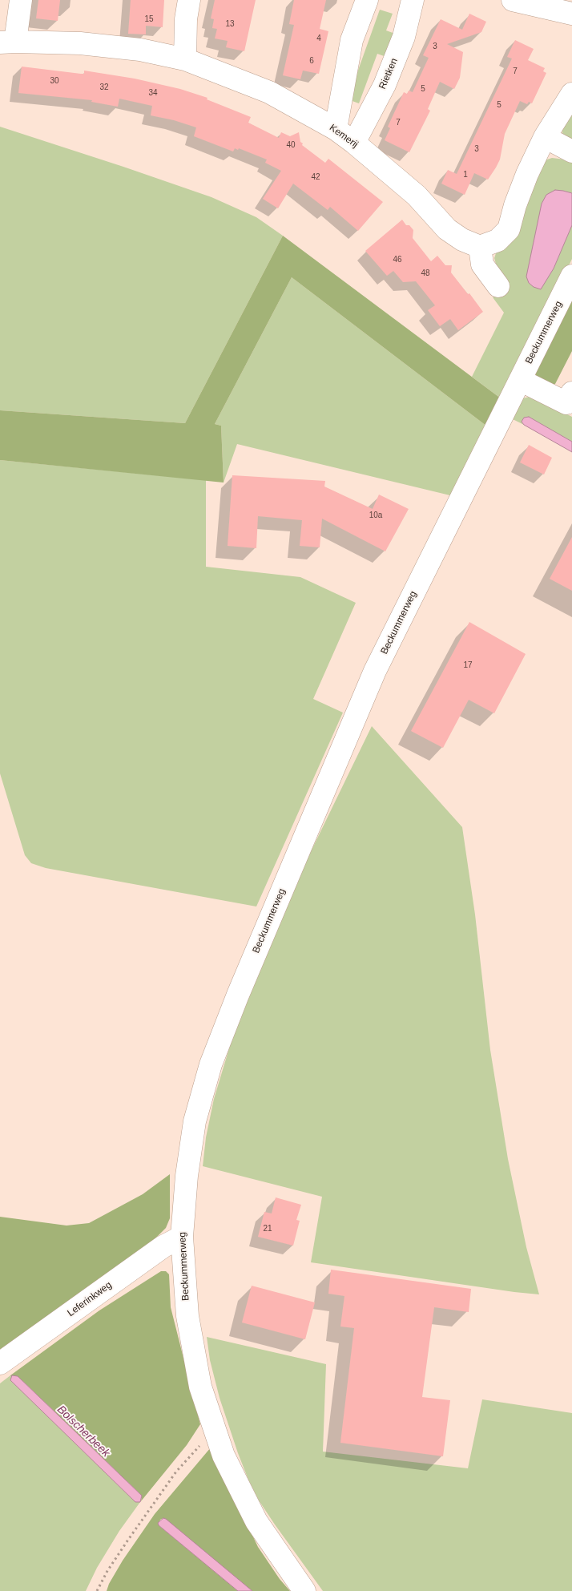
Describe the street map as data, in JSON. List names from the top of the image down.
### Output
{
  "streets": {
    "street": [
      "Rietken",
      "Kemerij",
      "Beckummerweg",
      "Leferinkweg"
    ]
  },
  "crossings": [
    ["Rietken", "Kemerij"],
    ["Beckummerweg", "Leferinkweg"]
  ],
  "water": ["Bolscherbeek"],
  "house_numbers": [
    "15",
    "13",
    "4",
    "3",
    "6",
    "7",
    "30",
    "32",
    "5",
    "34",
    "5",
    "7",
    "40",
    "3",
    "1",
    "42",
    "46",
    "48",
    "10a",
    "17",
    "21"
  ]
}
